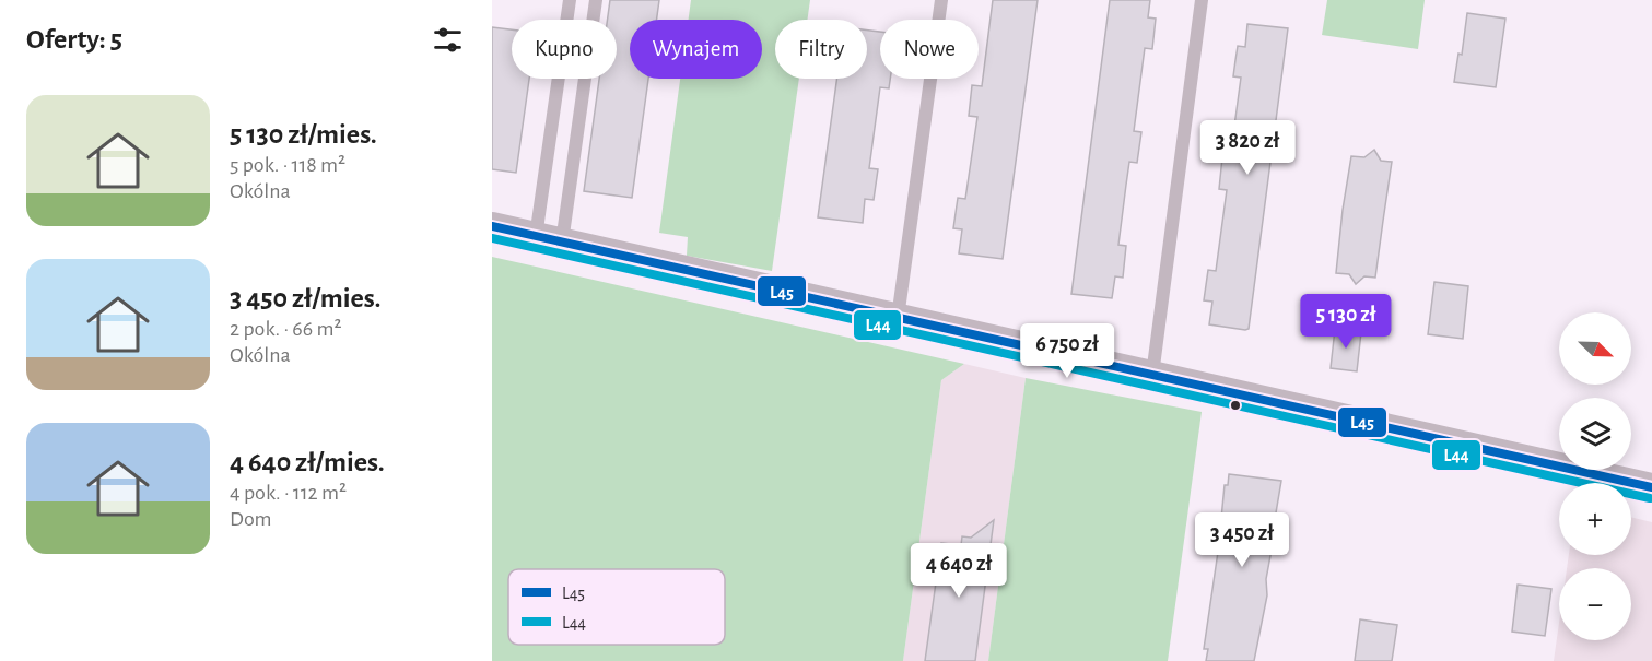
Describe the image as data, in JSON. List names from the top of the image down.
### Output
{
  "lines": ["transit line L45", "transit line L44"],
  "legend": ["L45", "L44"],
  "north": "bottom right",
  "page": {
    "heading": "Oferty: 5",
    "chip": [
      "Kupno",
      "Wynajem",
      "Filtry",
      "Nowe"
    ],
    "list": [
      {
        "name": "5 130 zł/mies.",
        "note": "5 pok. · 118 m² · Okólna"
      },
      {
        "name": "3 450 zł/mies.",
        "note": "2 pok. · 66 m² · Okólna"
      },
      {
        "name": "4 640 zł/mies.",
        "note": "4 pok. · 112 m² · Dom"
      }
    ],
    "price": [
      "3 820 zł",
      "5 130 zł",
      "6 750 zł",
      "3 450 zł",
      "4 640 zł"
    ],
    "map_buttons": ["+", "−"]
  }
}
